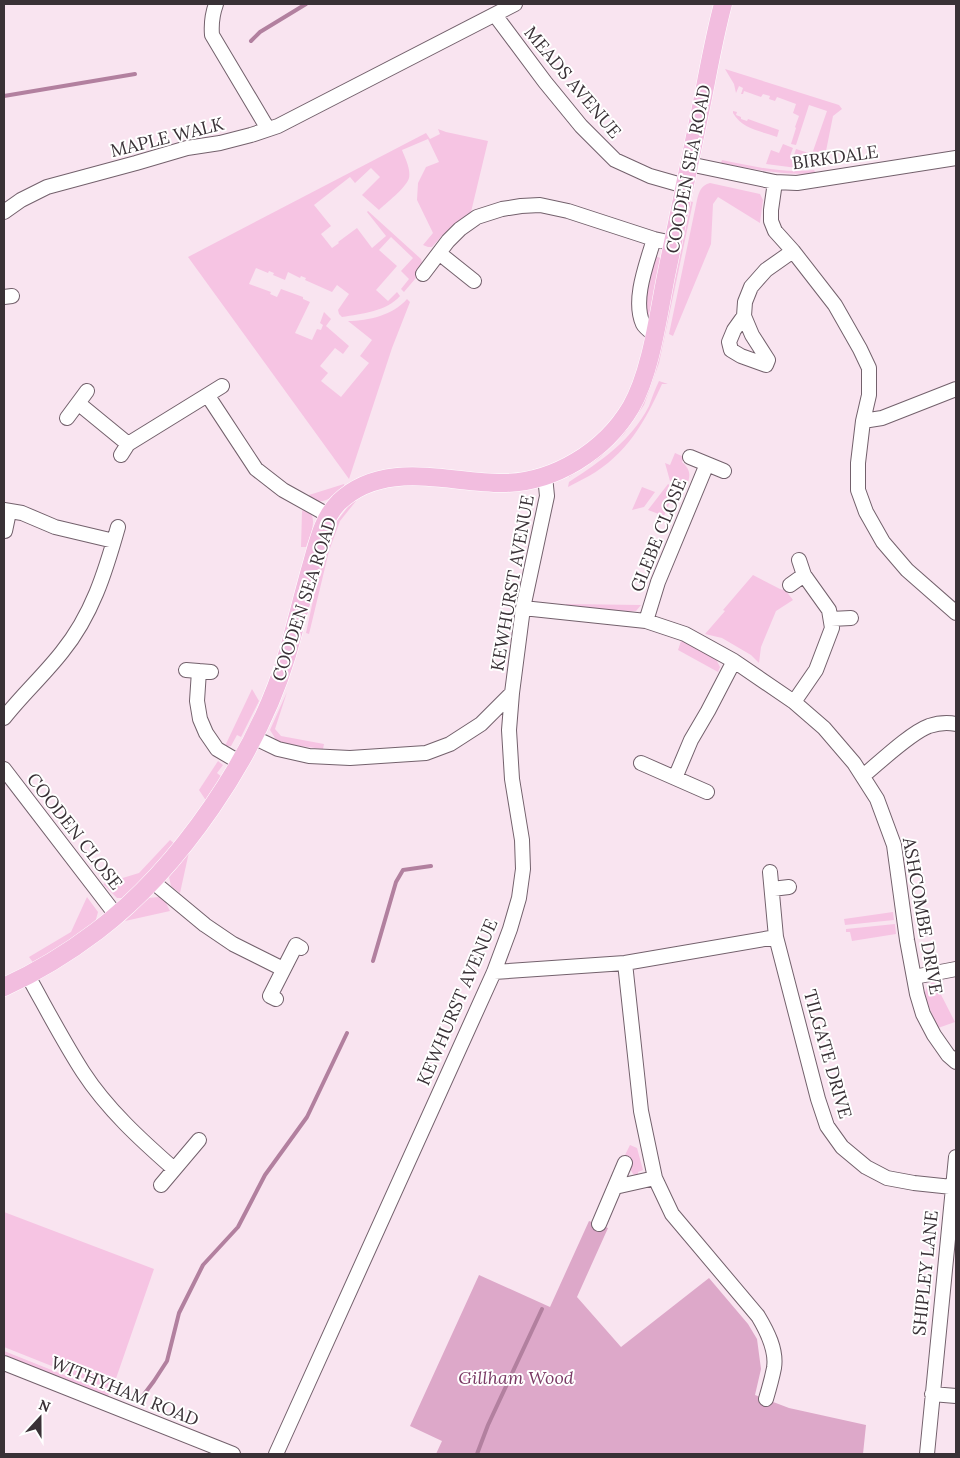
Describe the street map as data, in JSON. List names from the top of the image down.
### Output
{
  "streets": {
    "main road": ["COODEN SEA ROAD"],
    "street": [
      "MEADS AVENUE",
      "MAPLE WALK",
      "BIRKDALE",
      "GLEBE CLOSE",
      "KEWHURST AVENUE",
      "COODEN CLOSE",
      "ASHCOMBE DRIVE",
      "TILGATE DRIVE",
      "SHIPLEY LANE",
      "WITHYHAM ROAD"
    ]
  },
  "crossings": [
    ["MEADS AVENUE", "MAPLE WALK"],
    ["MEADS AVENUE", "COODEN SEA ROAD"],
    ["BIRKDALE", "COODEN SEA ROAD"],
    ["COODEN SEA ROAD", "KEWHURST AVENUE"],
    ["COODEN SEA ROAD", "COODEN CLOSE"],
    ["GLEBE CLOSE", "ASHCOMBE DRIVE"],
    ["KEWHURST AVENUE", "ASHCOMBE DRIVE"],
    ["TILGATE DRIVE", "SHIPLEY LANE"]
  ],
  "parks": ["Gillham Wood"],
  "north": "top"
}
